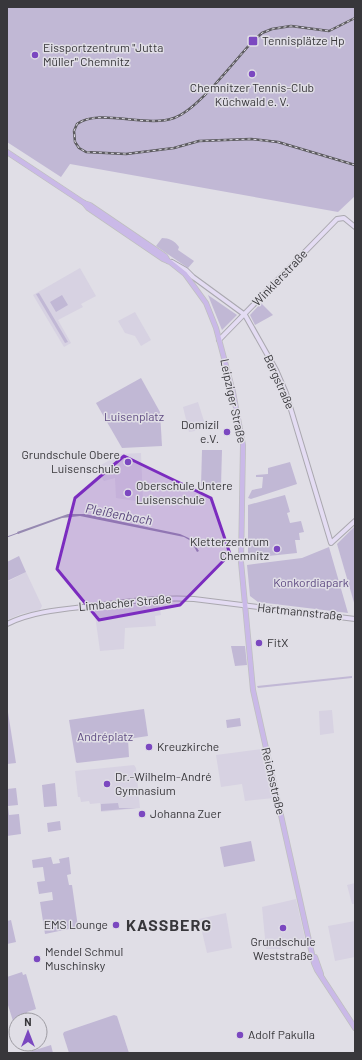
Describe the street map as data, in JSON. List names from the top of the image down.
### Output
{
  "streets": {
    "main road": [
      "Winklerstraße",
      "Bergstraße",
      "Leipziger Straße",
      "Limbacher Straße",
      "Hartmannstraße",
      "Reichsstraße"
    ]
  },
  "crossings": [
    ["Winklerstraße", "Bergstraße"],
    ["Winklerstraße", "Leipziger Straße"],
    ["Bergstraße", "Leipziger Straße"],
    ["Leipziger Straße", "Limbacher Straße"],
    ["Leipziger Straße", "Hartmannstraße"],
    ["Leipziger Straße", "Reichsstraße"],
    ["Limbacher Straße", "Hartmannstraße"],
    ["Limbacher Straße", "Reichsstraße"],
    ["Hartmannstraße", "Reichsstraße"]
  ],
  "districts": ["KASSBERG"],
  "water": ["Pleißenbach"],
  "parks": ["Luisenplatz", "Konkordiapark", "Andréplatz"],
  "places": {
    "transit": ["Tennisplätze Hp"],
    "other": [
      "Eissportzentrum \"Jutta Müller\" Chemnitz",
      "Chemnitzer Tennis-Club Küchwald e. V.",
      "Domizil e.V.",
      "Grundschule Obere Luisenschule",
      "Oberschule Untere Luisenschule",
      "Kletterzentrum Chemnitz",
      "FitX",
      "Kreuzkirche",
      "Dr.-Wilhelm-André Gymnasium",
      "Johanna Zuer",
      "EMS Lounge",
      "Grundschule Weststraße",
      "Mendel Schmul Muschinsky",
      "Adolf Pakulla"
    ]
  },
  "north": "top"
}
